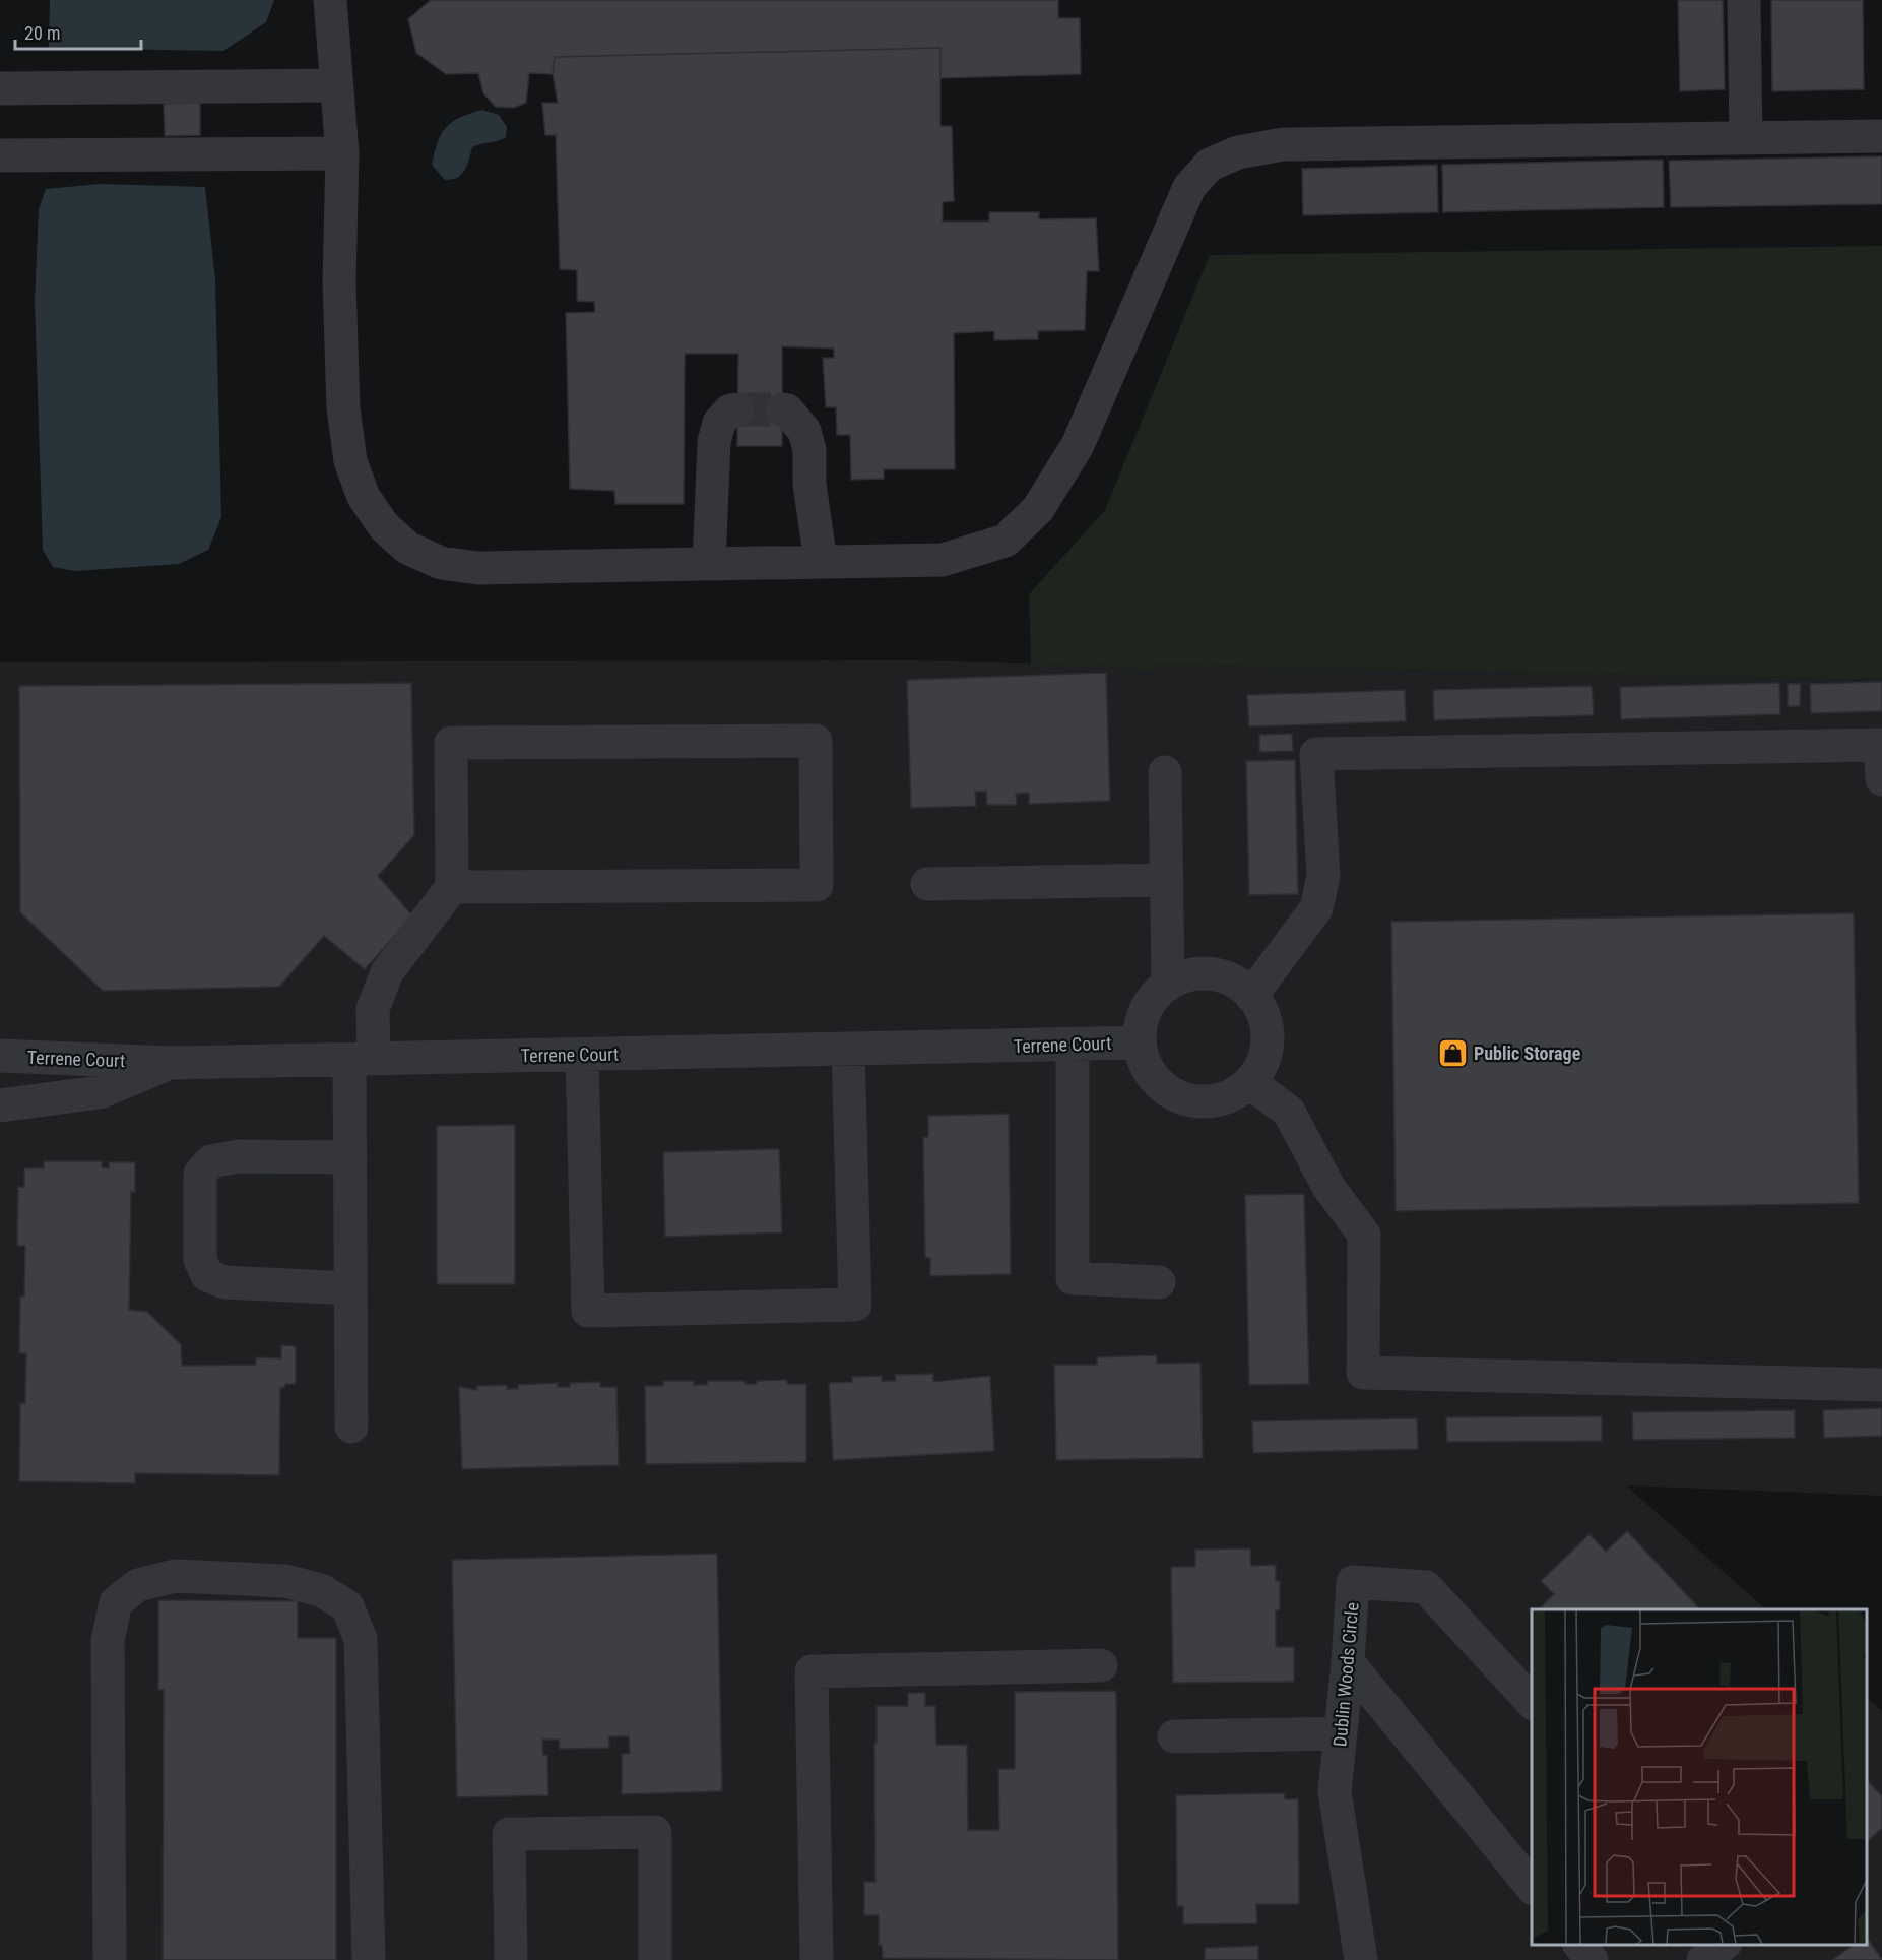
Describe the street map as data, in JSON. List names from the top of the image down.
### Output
{
  "streets": {
    "street": ["Terrene Court", "Dublin Woods Circle"]
  },
  "places": {
    "shop": ["Public Storage"]
  },
  "scale_bar": "20 m"
}
